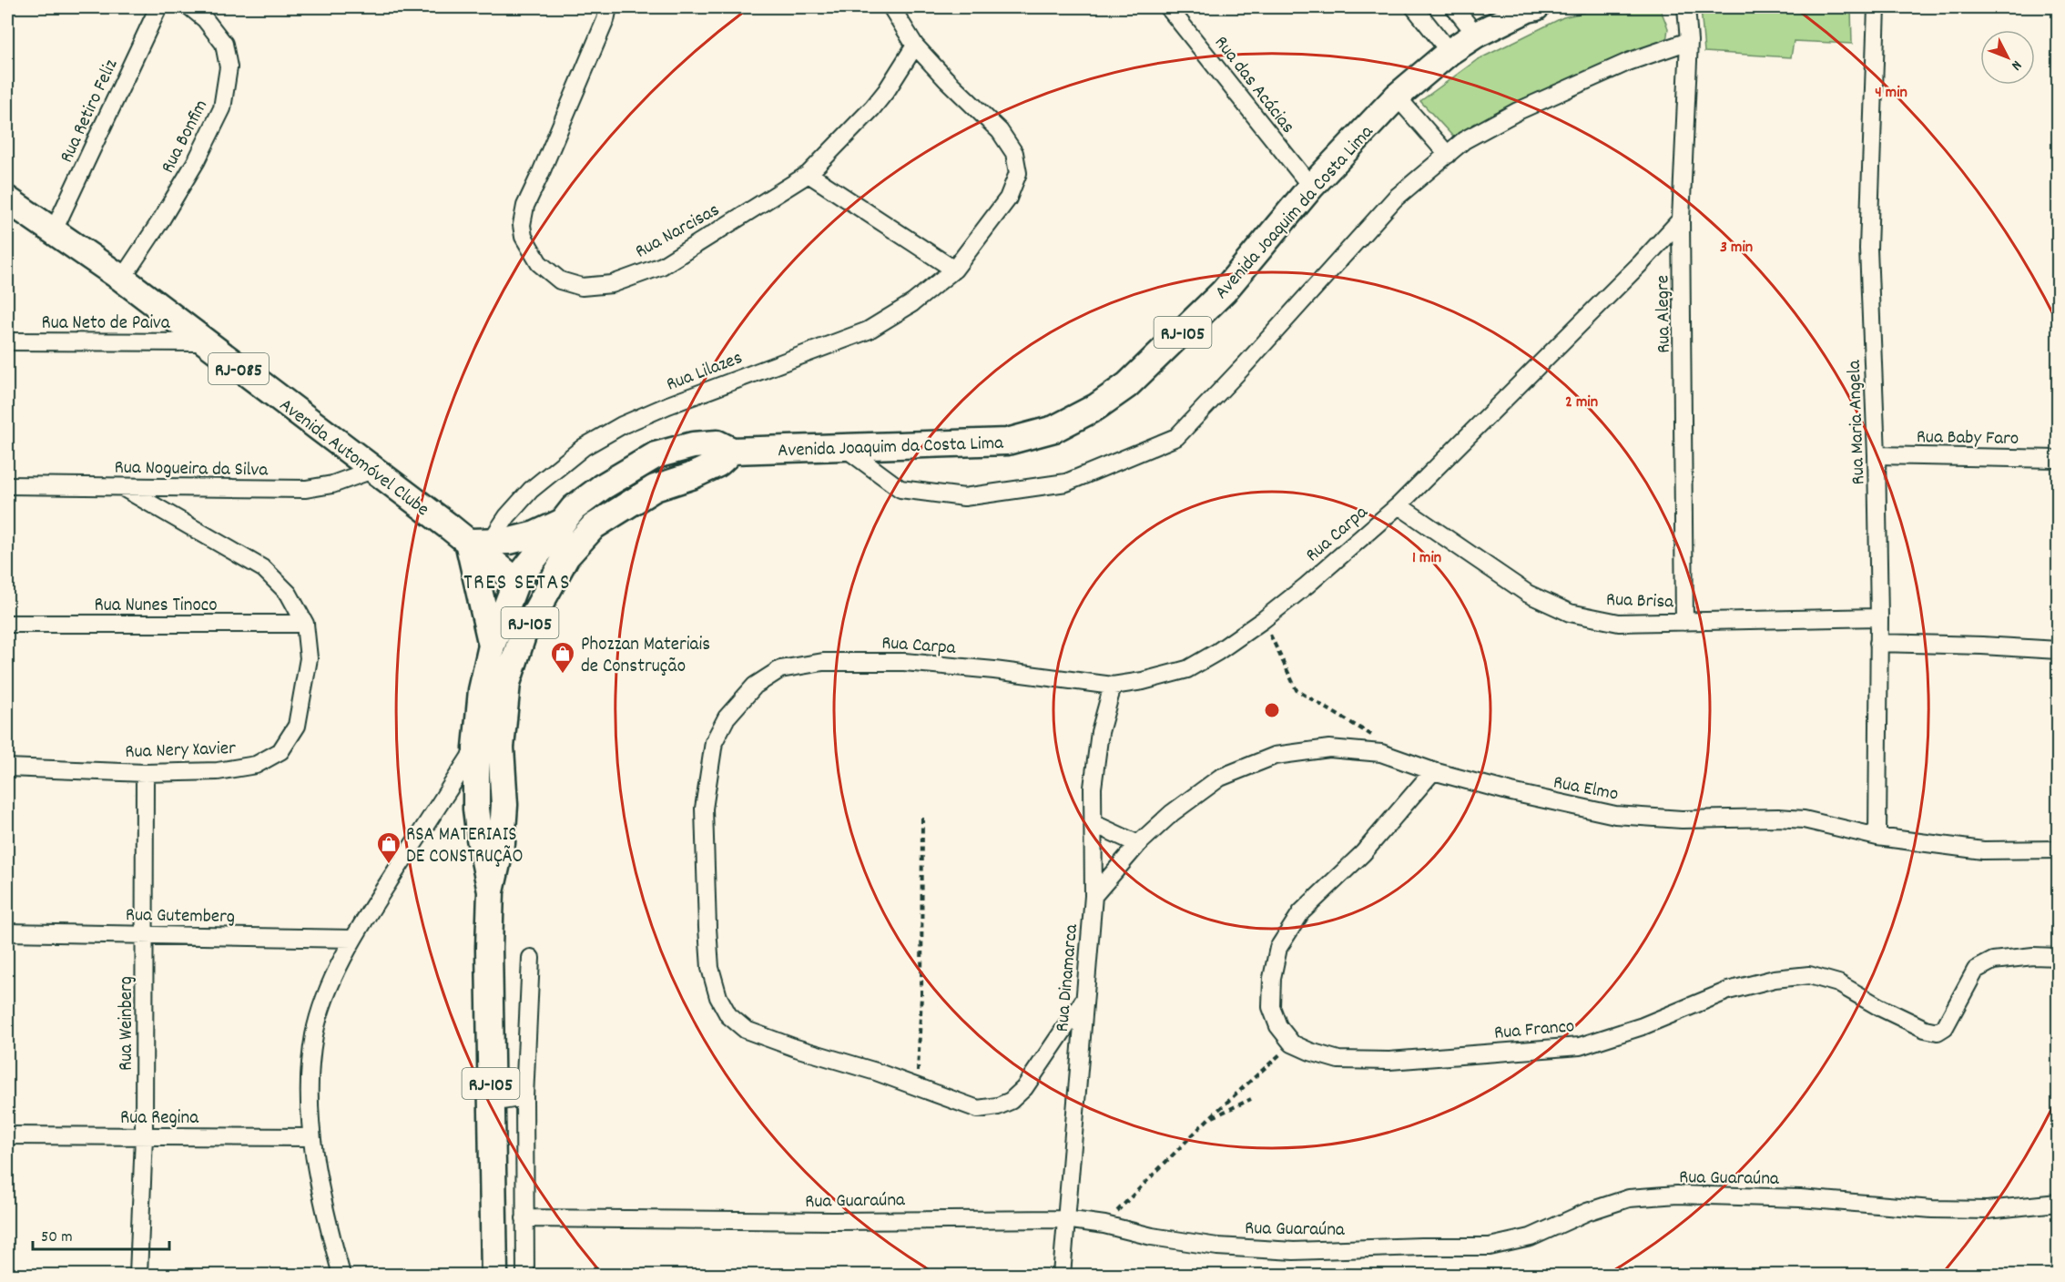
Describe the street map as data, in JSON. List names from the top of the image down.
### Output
{
  "streets": {
    "main road": [
      "Avenida Joaquim da Costa Lima",
      "RJ-105",
      "RJ-085",
      "Avenida Automóvel Clube"
    ],
    "street": [
      "Rua das Acácias",
      "Rua Retiro Feliz",
      "Rua Bonfim",
      "Rua Narcisas",
      "Rua Alegre",
      "Rua Neto de Paiva",
      "Rua Lilazes",
      "Rua Maria Angela",
      "Rua Baby Faro",
      "Rua Nogueira da Silva",
      "Rua Carpa",
      "Rua Brisa",
      "Rua Nunes Tinoco",
      "Rua Nery Xavier",
      "Rua Elmo",
      "Rua Gutemberg",
      "Rua Dinamarca",
      "Rua Weinberg",
      "Rua Franco",
      "Rua Regina",
      "Rua Guaraúna"
    ]
  },
  "crossings": [
    ["Rua das Acácias", "Avenida Joaquim da Costa Lima"],
    ["Rua Retiro Feliz", "Avenida Automóvel Clube"],
    ["Rua Bonfim", "Avenida Automóvel Clube"],
    ["Avenida Joaquim da Costa Lima", "Avenida Automóvel Clube"],
    ["Rua Narcisas", "Rua Lilazes"],
    ["Rua Alegre", "Rua Carpa"],
    ["Rua Alegre", "Rua Brisa"],
    ["Rua Neto de Paiva", "Avenida Automóvel Clube"],
    ["Rua Lilazes", "Avenida Automóvel Clube"],
    ["Rua Maria Angela", "Rua Baby Faro"],
    ["Rua Maria Angela", "Rua Brisa"],
    ["Rua Maria Angela", "Rua Elmo"],
    ["Avenida Automóvel Clube", "Rua Nogueira da Silva"],
    ["Rua Nogueira da Silva", "Rua Nery Xavier"],
    ["Rua Carpa", "Rua Brisa"],
    ["Rua Carpa", "Rua Dinamarca"],
    ["Rua Nunes Tinoco", "Rua Nery Xavier"],
    ["Rua Nery Xavier", "Rua Weinberg"],
    ["Rua Elmo", "Rua Dinamarca"],
    ["Rua Gutemberg", "Rua Weinberg"],
    ["Rua Dinamarca", "Rua Guaraúna"],
    ["Rua Weinberg", "Rua Regina"]
  ],
  "districts": ["TRES SETAS"],
  "places": {
    "shop": ["Phozzan Materiais de Construção", "RSA MATERIAIS DE CONSTRUÇÃO"]
  },
  "scale_bar": "50 m",
  "north": "bottom right",
  "rings": [
    "4 min",
    "3 min",
    "2 min",
    "1 min"
  ]
}
